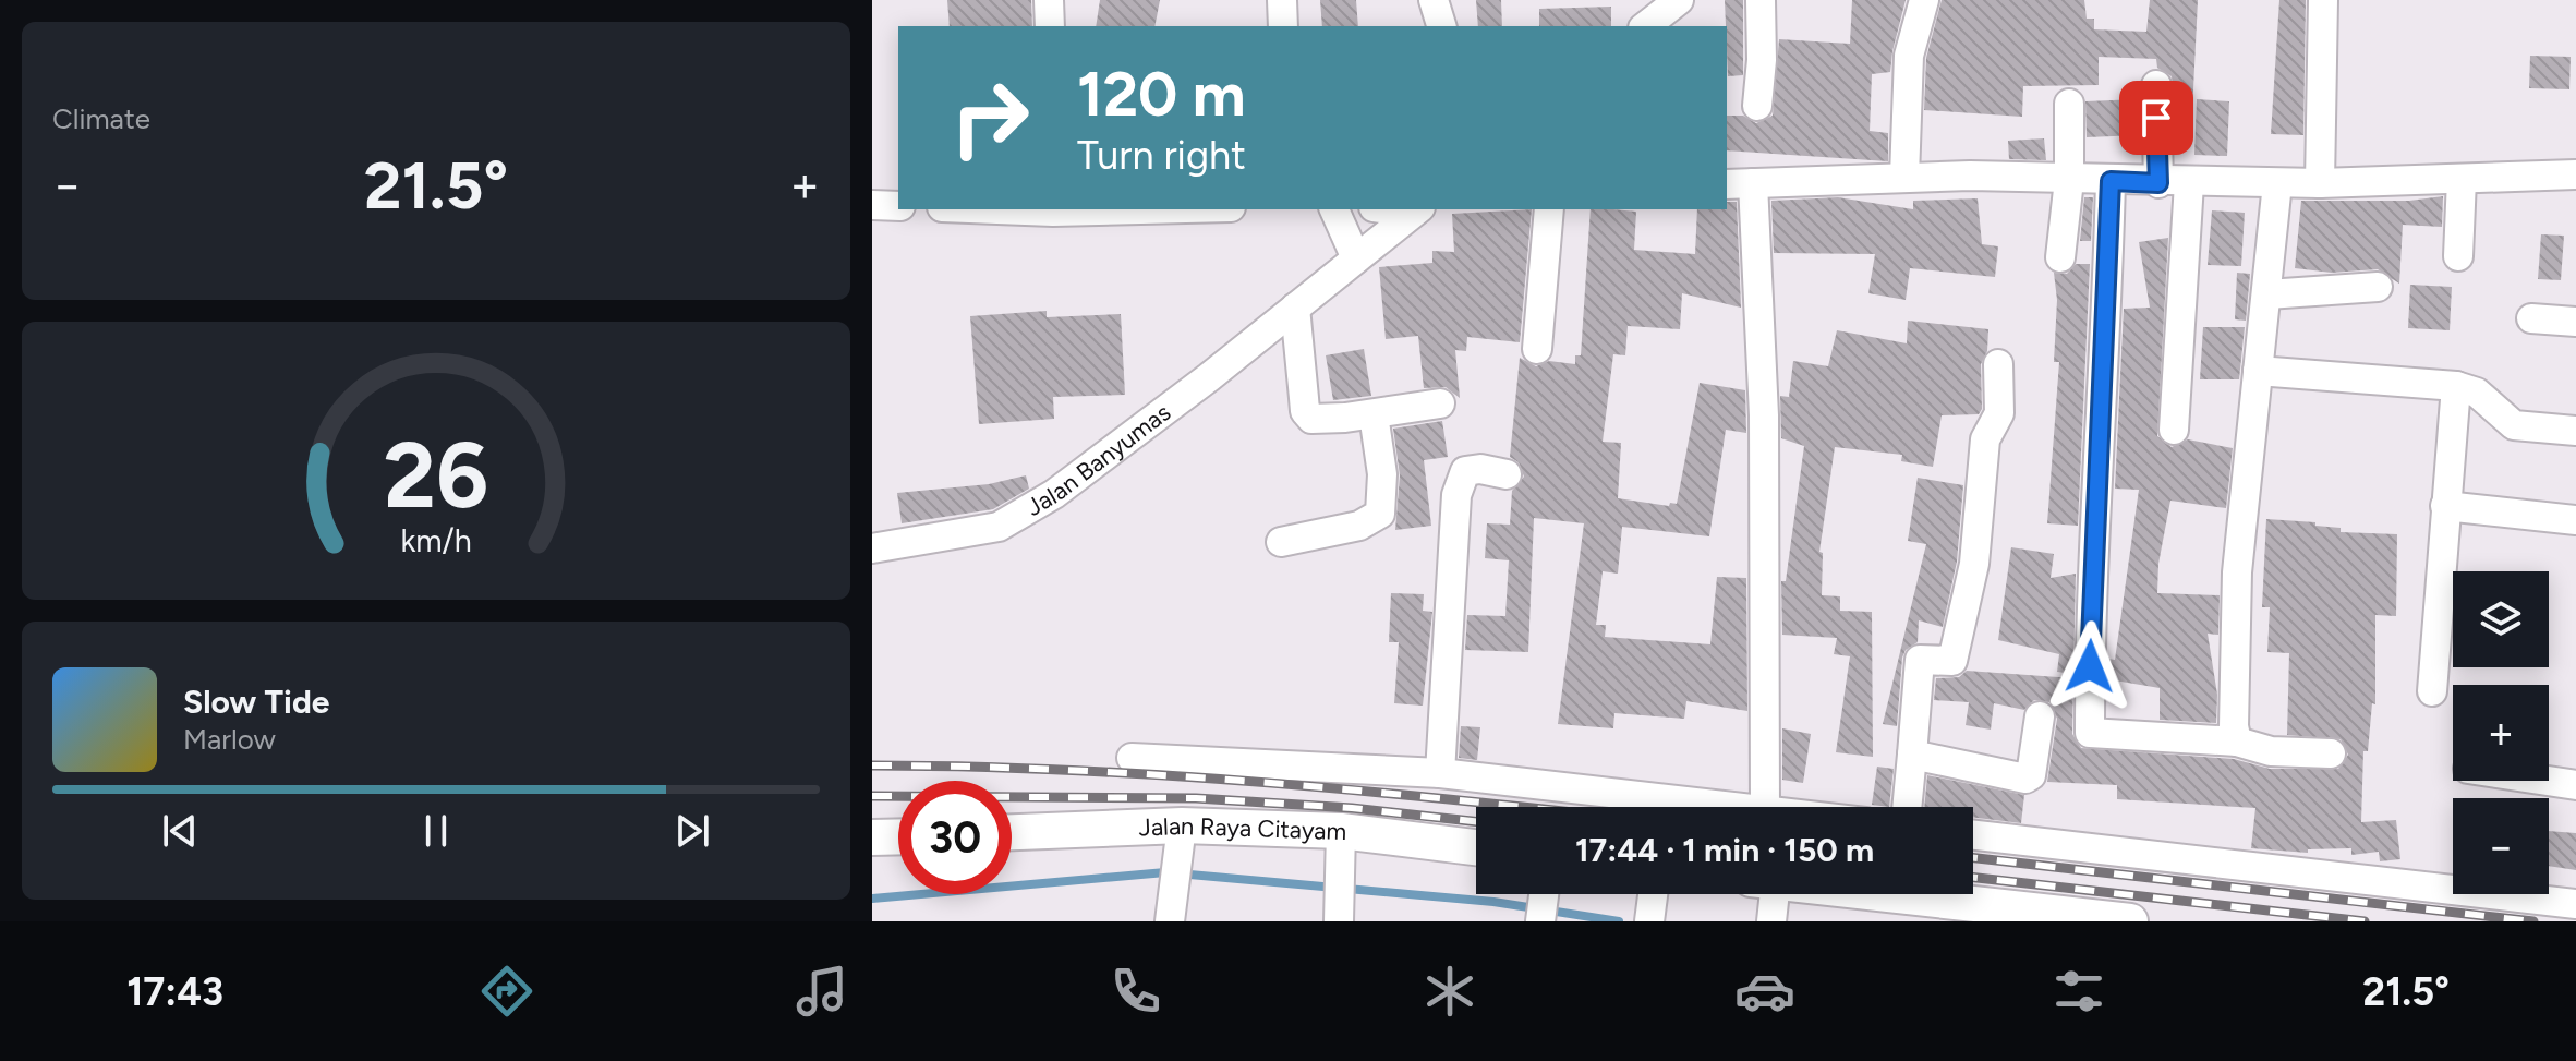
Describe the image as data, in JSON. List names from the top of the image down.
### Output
{
  "streets": {
    "main road": ["Jalan Raya Citayam"],
    "street": ["Jalan Banyumas"]
  },
  "page": {
    "tile": "Climate",
    "turn": ["120 m", "Turn right"],
    "heat": ["−", "21.5°", "+"],
    "map_buttons": ["+", "−"],
    "song": ["Slow Tide", "Marlow"],
    "limit": "30",
    "trip": "17:44 · 1 min · 150 m",
    "tabs": ["17:43", "21.5°"],
    "gauge": ["26", "km/h"]
  }
}
